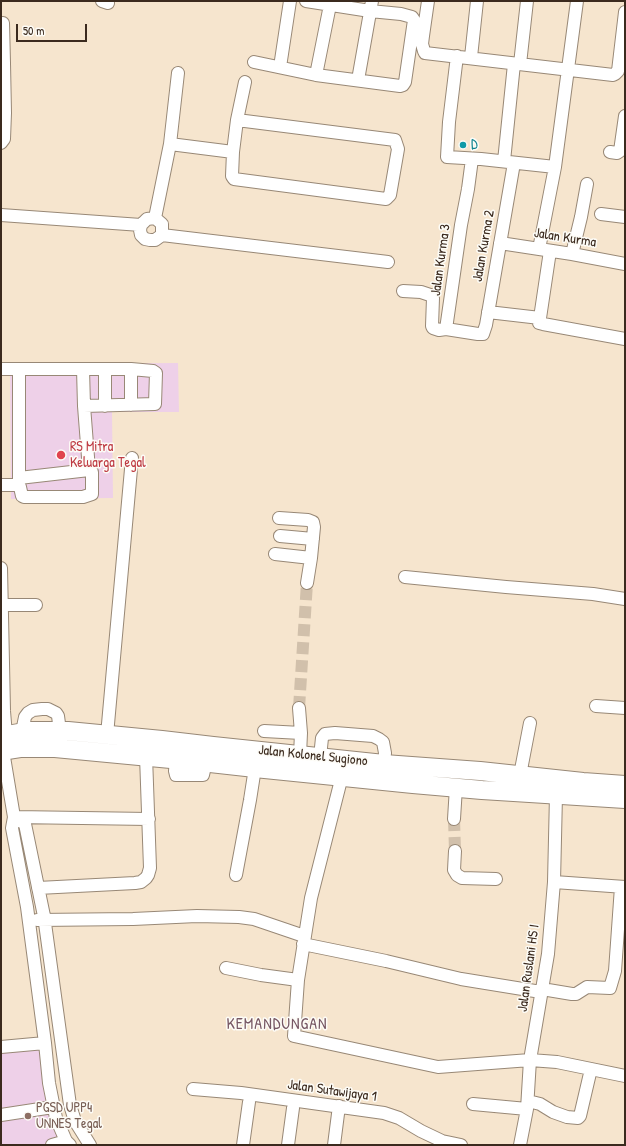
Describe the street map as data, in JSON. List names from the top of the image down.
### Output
{
  "streets": {
    "highway": ["Jalan Kolonel Sugiono"],
    "street": [
      "Jalan Kurma",
      "Jalan Kurma 2",
      "Jalan Kurma 3",
      "Jalan Ruslani HS I",
      "Jalan Sutawijaya 1"
    ]
  },
  "crossings": [
    ["Jalan Kurma", "Jalan Kurma 2"],
    ["Jalan Kurma 2", "Jalan Kurma 3"],
    ["Jalan Kolonel Sugiono", "Jalan Ruslani HS I"]
  ],
  "districts": ["KEMANDUNGAN"],
  "places": ["D", "RS Mitra Keluarga Tegal", "PGSD UPP4 UNNES Tegal"],
  "scale_bar": "50 m"
}
